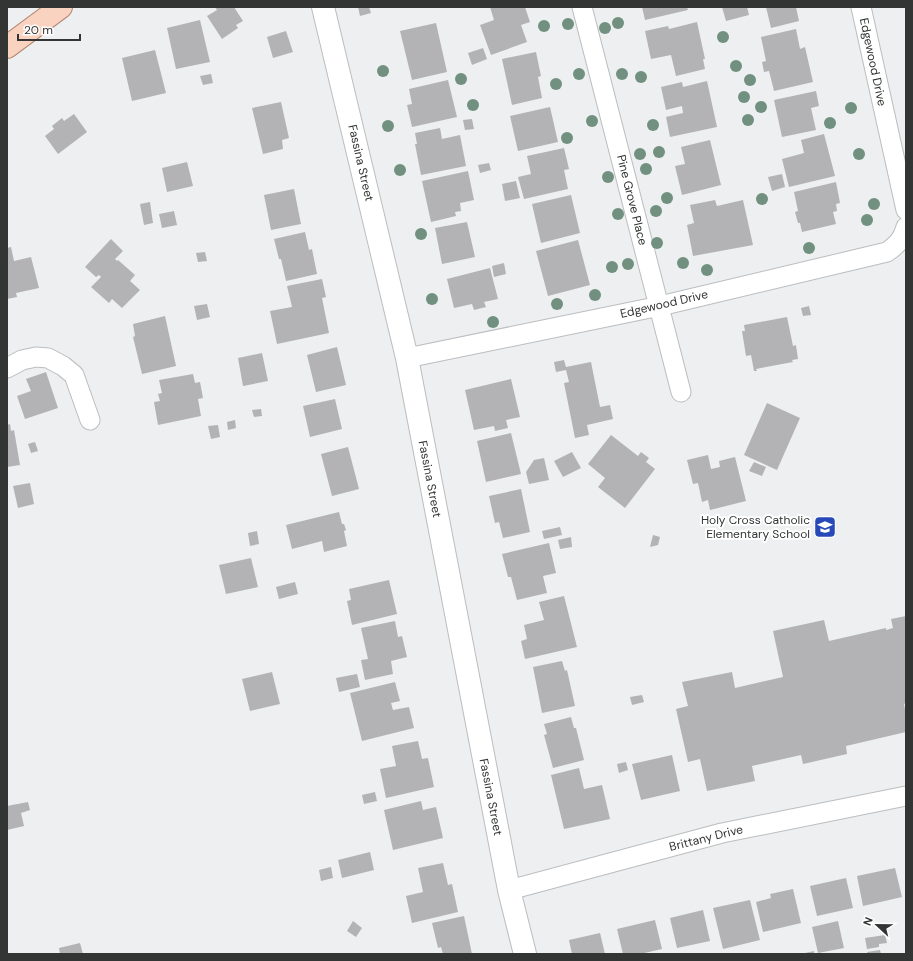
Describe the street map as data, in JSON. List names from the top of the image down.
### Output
{
  "streets": {
    "street": [
      "Edgewood Drive",
      "Fassina Street",
      "Pine Grove Place",
      "Brittany Drive"
    ]
  },
  "crossings": [
    ["Edgewood Drive", "Fassina Street"],
    ["Edgewood Drive", "Pine Grove Place"],
    ["Fassina Street", "Brittany Drive"]
  ],
  "places": {
    "school or university": ["Holy Cross Catholic Elementary School"]
  },
  "scale_bar": "20 m",
  "north": "left"
}
